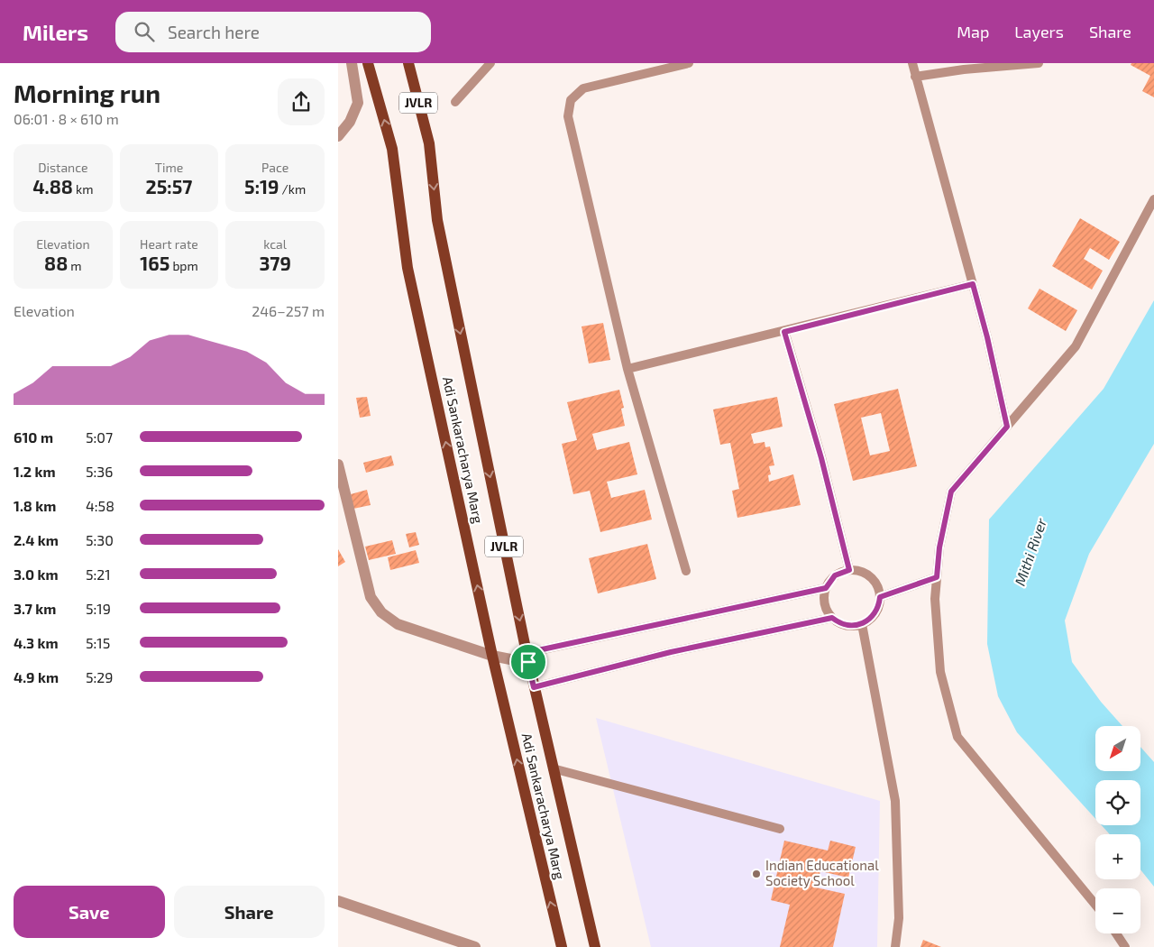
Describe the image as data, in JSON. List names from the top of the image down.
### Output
{
  "streets": {
    "main road": ["JVLR", "Adi Sankaracharya Marg"]
  },
  "water": ["Mithi River"],
  "places": ["Indian Educational Society School"],
  "north": "bottom left",
  "page": {
    "header": "Milers",
    "search": "Search here",
    "nav": ["Map", "Layers", "Share"],
    "heading": ["Morning run", "06:01 · 8 × 610 m"],
    "stats": [
      ["Distance", "4.88 km"],
      ["Time", "25:57"],
      ["Pace", "5:19 /km"],
      ["Elevation", "88 m"],
      ["Heart rate", "165 bpm"],
      ["kcal", "379"]
    ],
    "chart": ["Elevation", "246–257 m"],
    "list": [
      {
        "name": "610 m",
        "note": "5:07"
      },
      {
        "name": "1.2 km",
        "note": "5:36"
      },
      {
        "name": "1.8 km",
        "note": "4:58"
      },
      {
        "name": "2.4 km",
        "note": "5:30"
      },
      {
        "name": "3.0 km",
        "note": "5:21"
      },
      {
        "name": "3.7 km",
        "note": "5:19"
      },
      {
        "name": "4.3 km",
        "note": "5:15"
      },
      {
        "name": "4.9 km",
        "note": "5:29"
      }
    ],
    "map_buttons": ["+", "−"],
    "buttons": ["Save", "Share"]
  }
}
